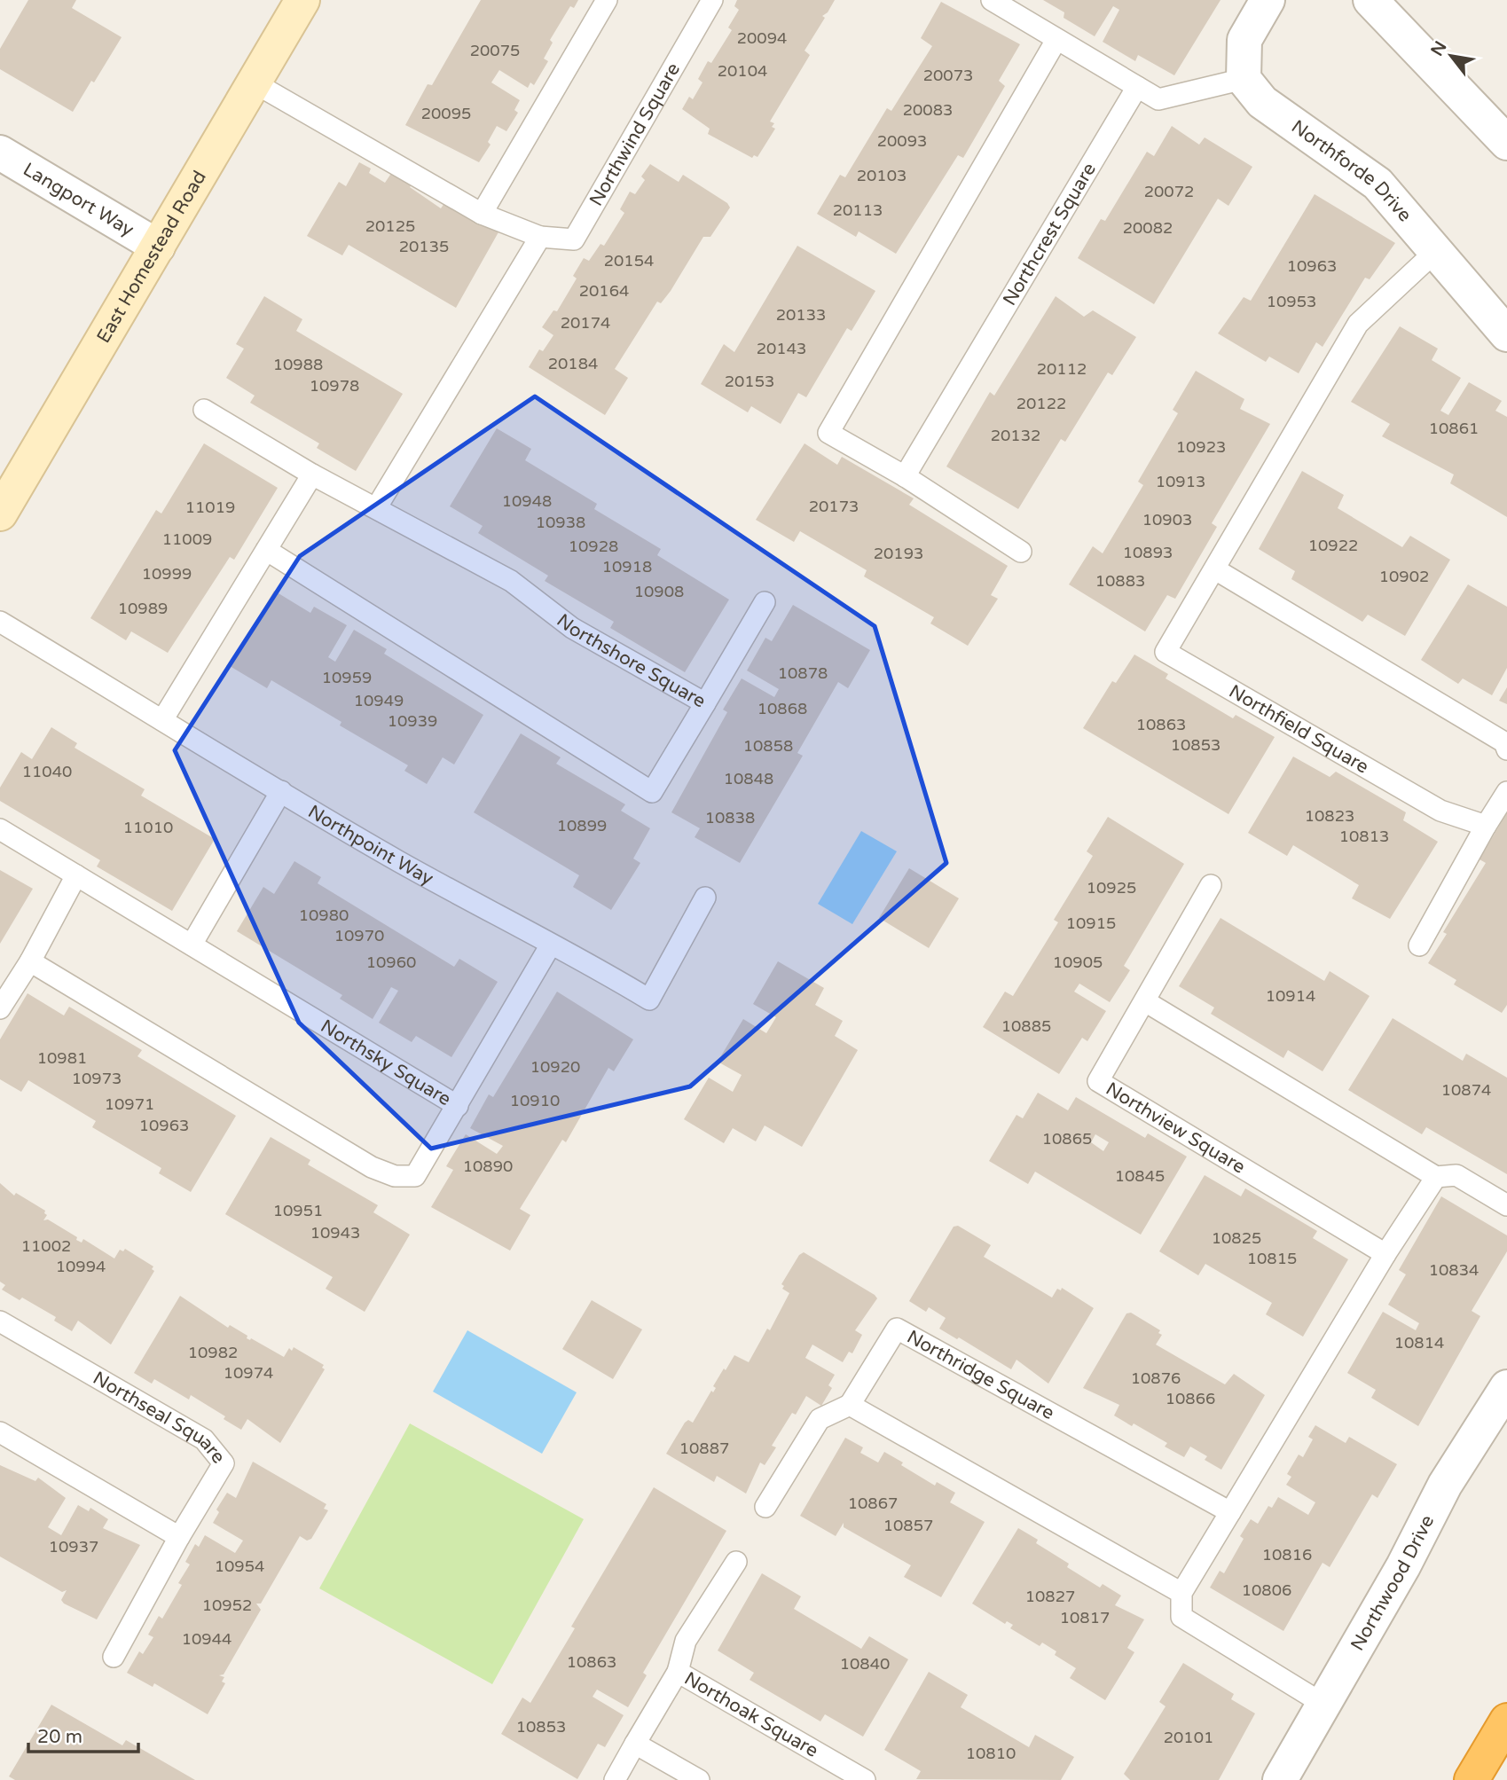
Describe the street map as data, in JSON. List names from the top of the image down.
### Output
{
  "streets": {
    "main road": ["East Homestead Road"],
    "street": ["Northforde Drive", "Langport Way", "Northwood Drive"],
    "lane": [
      "Northwind Square",
      "Northcrest Square",
      "Northshore Square",
      "Northfield Square",
      "Northpoint Way",
      "Northsky Square",
      "Northview Square",
      "Northridge Square",
      "Northseal Square",
      "Northoak Square"
    ]
  },
  "crossings": [
    ["Northforde Drive", "Northfield Square"],
    ["Langport Way", "East Homestead Road"]
  ],
  "house_numbers": [
    "20094",
    "20075",
    "20104",
    "20073",
    "20083",
    "20095",
    "20093",
    "20103",
    "20072",
    "20113",
    "20125",
    "20082",
    "20135",
    "20154",
    "10963",
    "20164",
    "10953",
    "20133",
    "20174",
    "20143",
    "20184",
    "10988",
    "20112",
    "20153",
    "10978",
    "20122",
    "10861",
    "20132",
    "10923",
    "10913",
    "10948",
    "20173",
    "11019",
    "10903",
    "10938",
    "11009",
    "10922",
    "10928",
    "10893",
    "20193",
    "10918",
    "10999",
    "10902",
    "10883",
    "10908",
    "10989",
    "10878",
    "10959",
    "10949",
    "10868",
    "10939",
    "10863",
    "10853",
    "10858",
    "11040",
    "10848",
    "10823",
    "10838",
    "10899",
    "11010",
    "10813",
    "10925",
    "10980",
    "10915",
    "10970",
    "10960",
    "10905",
    "10914",
    "10885",
    "10981",
    "10920",
    "10973",
    "10874",
    "10910",
    "10971",
    "10963",
    "10865",
    "10890",
    "10845",
    "10951",
    "10943",
    "10825",
    "11002",
    "10815",
    "10994",
    "10834",
    "10814",
    "10982",
    "10974",
    "10876",
    "10866",
    "10887",
    "10867",
    "10857",
    "10937",
    "10816",
    "10954",
    "10806",
    "10827",
    "10952",
    "10817",
    "10944",
    "10863",
    "10840",
    "10853",
    "20101",
    "10810"
  ],
  "scale_bar": "20 m",
  "north": "top left"
}
